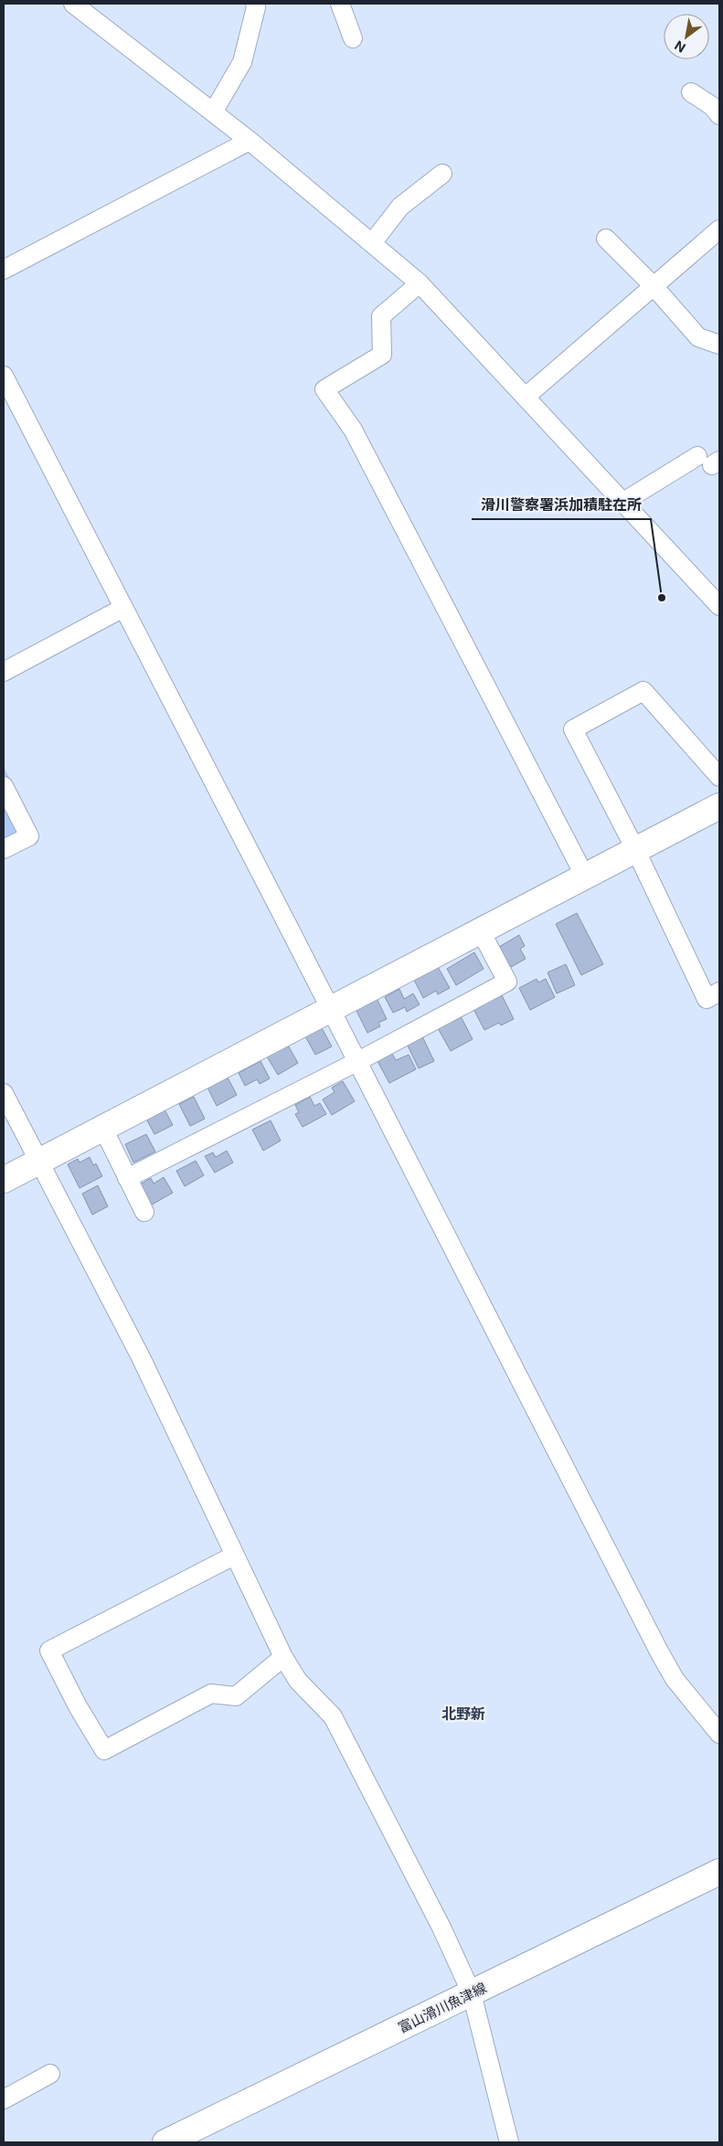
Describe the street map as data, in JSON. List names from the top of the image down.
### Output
{
  "streets": {
    "street": ["富山滑川魚津線"]
  },
  "districts": ["北野新"],
  "places": ["滑川警察署浜加積駐在所"],
  "north": "bottom left"
}
